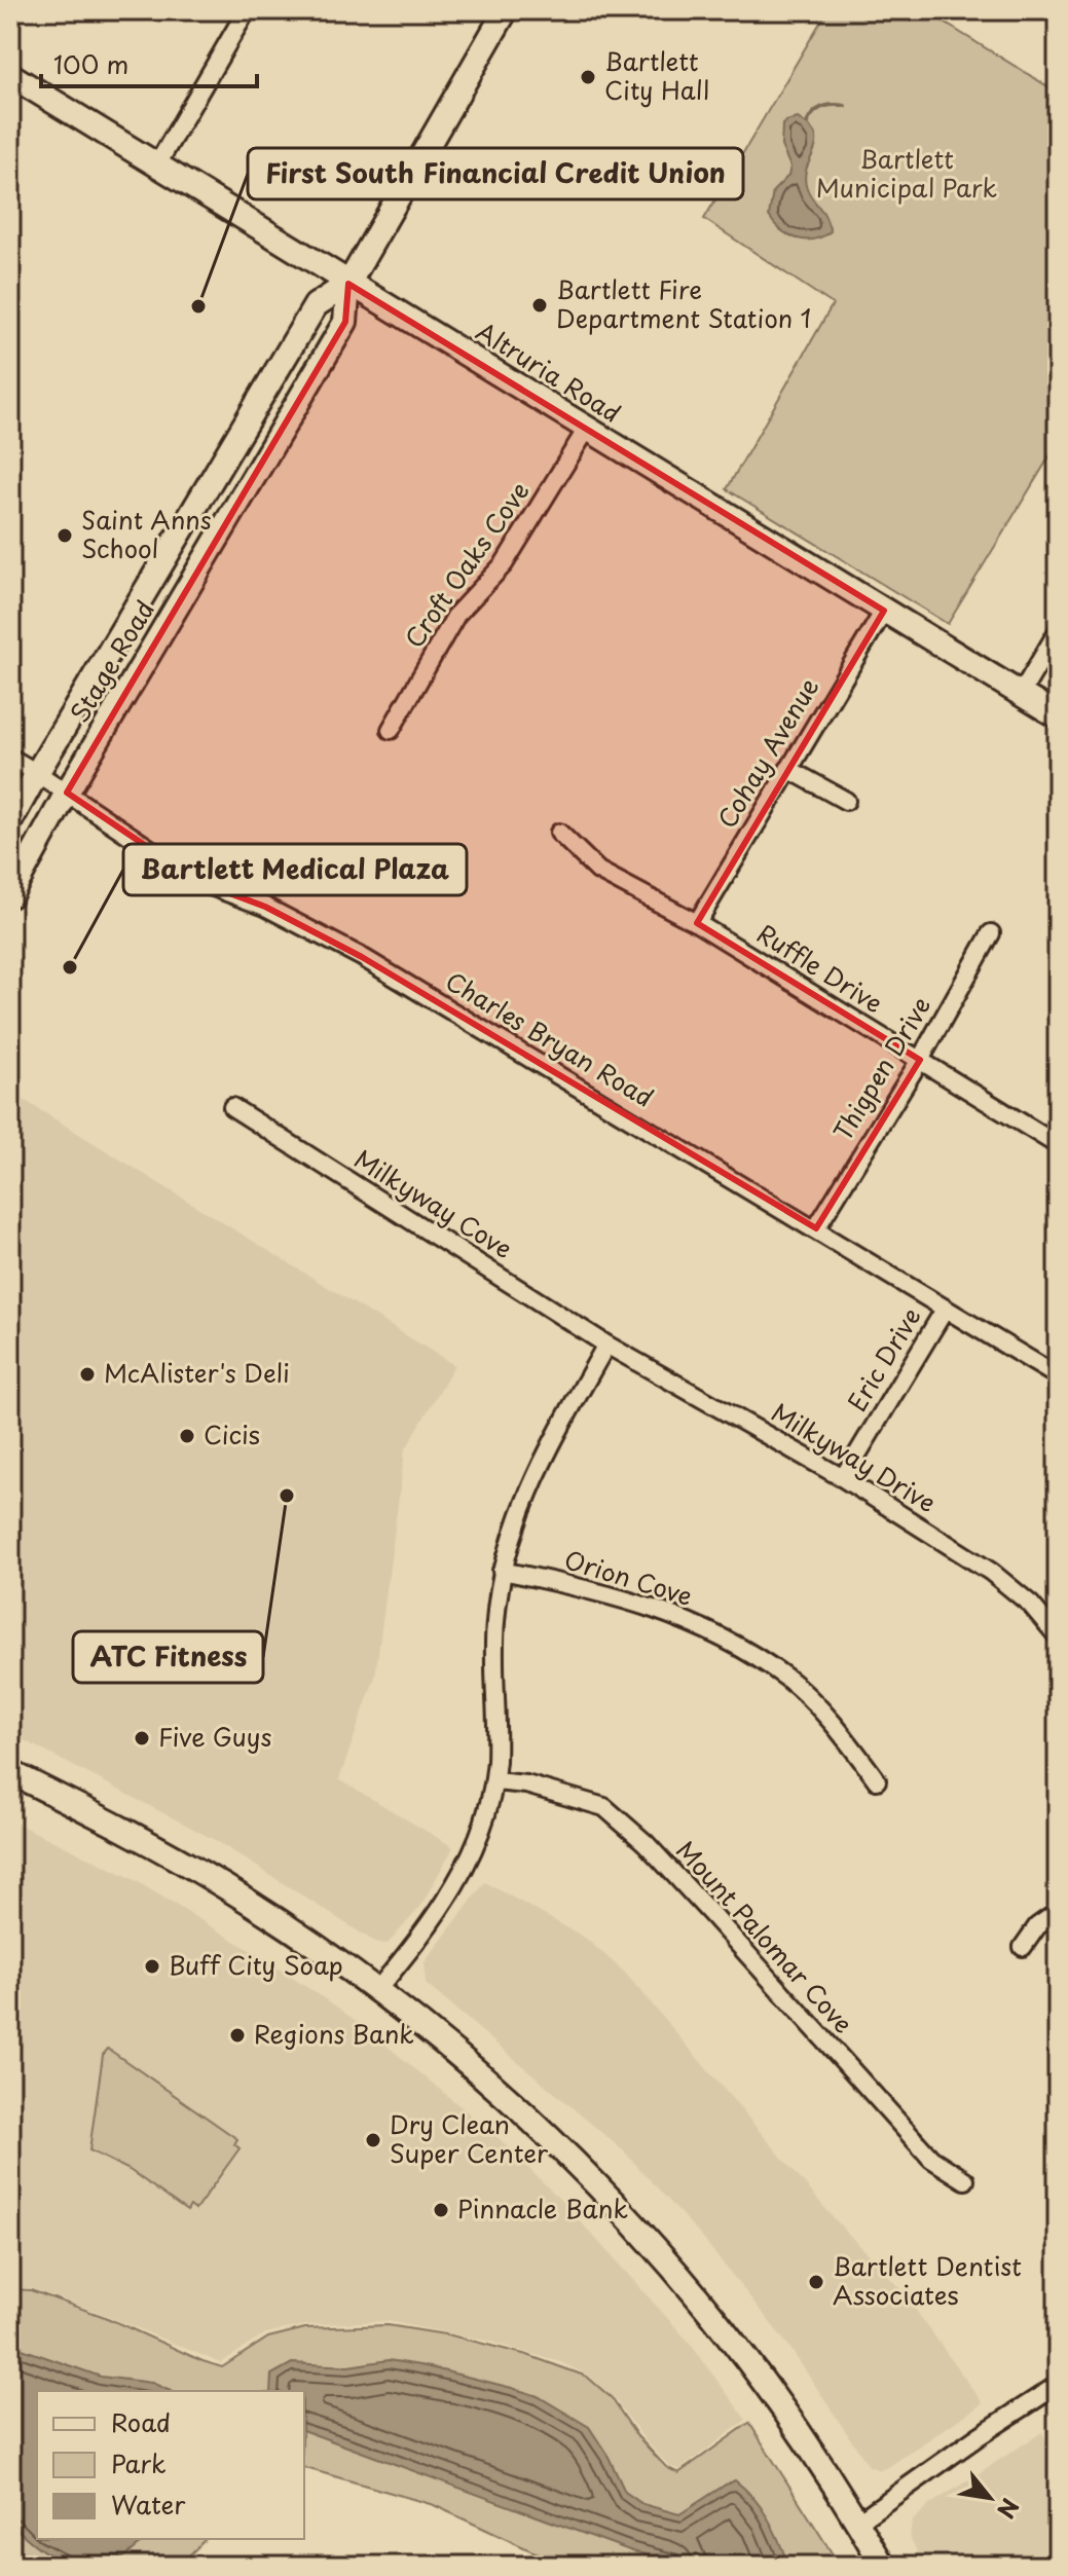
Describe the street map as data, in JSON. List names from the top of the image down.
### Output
{
  "streets": {
    "main road": ["Altruria Road", "Stage Road"],
    "street": [
      "Croft Oaks Cove",
      "Cohay Avenue",
      "Ruffle Drive",
      "Charles Bryan Road",
      "Thigpen Drive",
      "Milkyway Cove",
      "Eric Drive",
      "Milkyway Drive",
      "Orion Cove",
      "Mount Palomar Cove"
    ]
  },
  "crossings": [
    ["Altruria Road", "Croft Oaks Cove"],
    ["Altruria Road", "Stage Road"],
    ["Altruria Road", "Cohay Avenue"],
    ["Stage Road", "Charles Bryan Road"],
    ["Cohay Avenue", "Ruffle Drive"],
    ["Ruffle Drive", "Thigpen Drive"],
    ["Charles Bryan Road", "Thigpen Drive"],
    ["Charles Bryan Road", "Eric Drive"],
    ["Milkyway Cove", "Milkyway Drive"],
    ["Eric Drive", "Milkyway Drive"]
  ],
  "parks": ["Bartlett Municipal Park"],
  "places": [
    "Bartlett City Hall",
    "Bartlett Fire Department Station 1",
    "First South Financial Credit Union",
    "Saint Anns School",
    "Bartlett Medical Plaza",
    "McAlister's Deli",
    "Cicis",
    "ATC Fitness",
    "Five Guys",
    "Buff City Soap",
    "Regions Bank",
    "Dry Clean Super Center",
    "Pinnacle Bank",
    "Bartlett Dentist Associates"
  ],
  "legend": ["Road", "Park", "Water"],
  "scale_bar": "100 m",
  "north": "bottom right"
}
